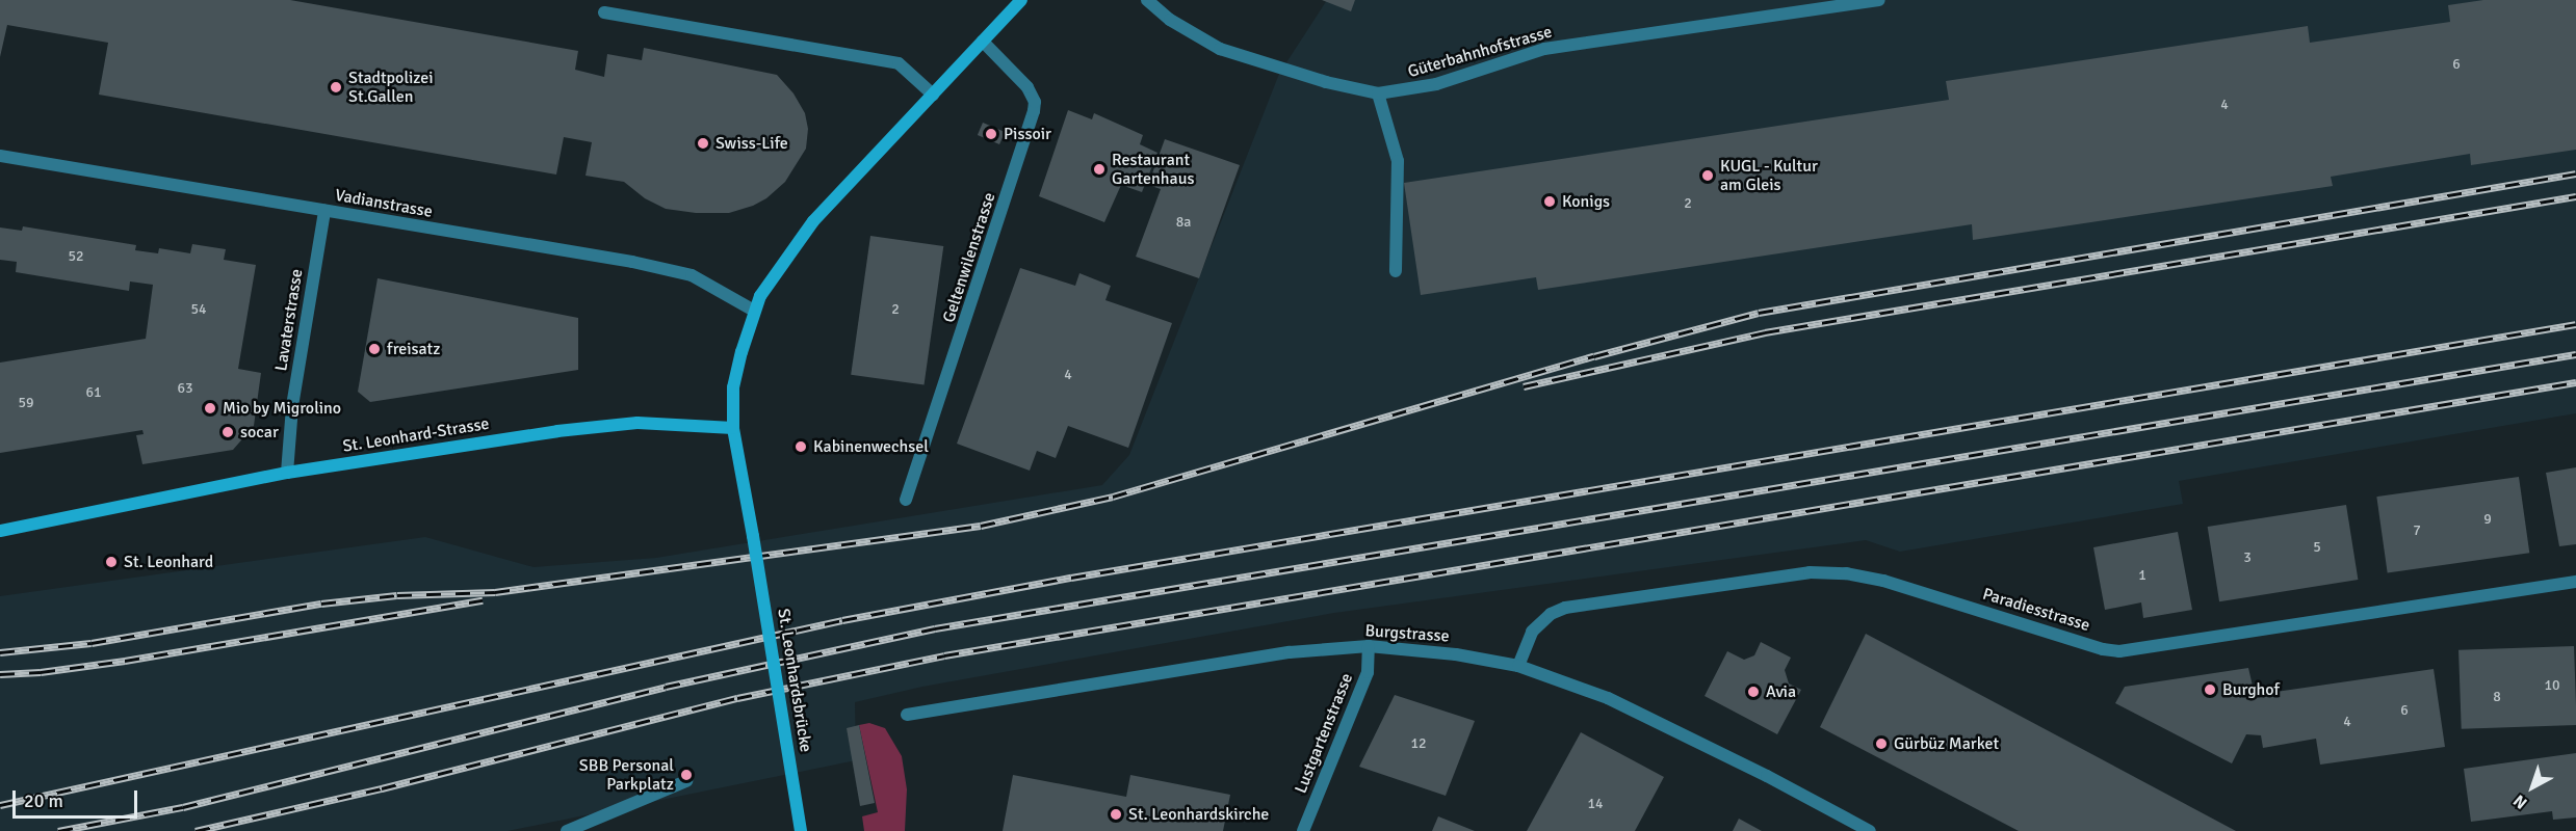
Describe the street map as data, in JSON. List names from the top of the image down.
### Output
{
  "streets": {
    "main road": ["St. Leonhard-Strasse", "St. Leonhardsbrücke"],
    "street": [
      "Güterbahnhofstrasse",
      "Vadianstrasse",
      "Geltenwilenstrasse",
      "Lavaterstrasse",
      "Paradiesstrasse",
      "Burgstrasse",
      "Lustgartenstrasse"
    ]
  },
  "crossings": [
    ["Vadianstrasse", "Lavaterstrasse"],
    ["Lavaterstrasse", "St. Leonhard-Strasse"],
    ["St. Leonhard-Strasse", "St. Leonhardsbrücke"],
    ["Paradiesstrasse", "Burgstrasse"],
    ["Burgstrasse", "Lustgartenstrasse"]
  ],
  "places": [
    "Stadtpolizei St.Gallen",
    "Pissoir",
    "Swiss-Life",
    "Restaurant Gartenhaus",
    "KUGL - Kultur am Gleis",
    "Konigs",
    "freisatz",
    "Mio by Migrolino",
    "socar",
    "Kabinenwechsel",
    "St. Leonhard",
    "Burghof",
    "Avia",
    "Gürbüz Market",
    "SBB Personal Parkplatz",
    "St. Leonhardskirche"
  ],
  "house_numbers": [
    "6",
    "4",
    "2",
    "8a",
    "52",
    "54",
    "2",
    "4",
    "63",
    "61",
    "59",
    "9",
    "7",
    "5",
    "3",
    "1",
    "10",
    "8",
    "6",
    "4",
    "12",
    "14"
  ],
  "scale_bar": "20 m",
  "north": "bottom left"
}
